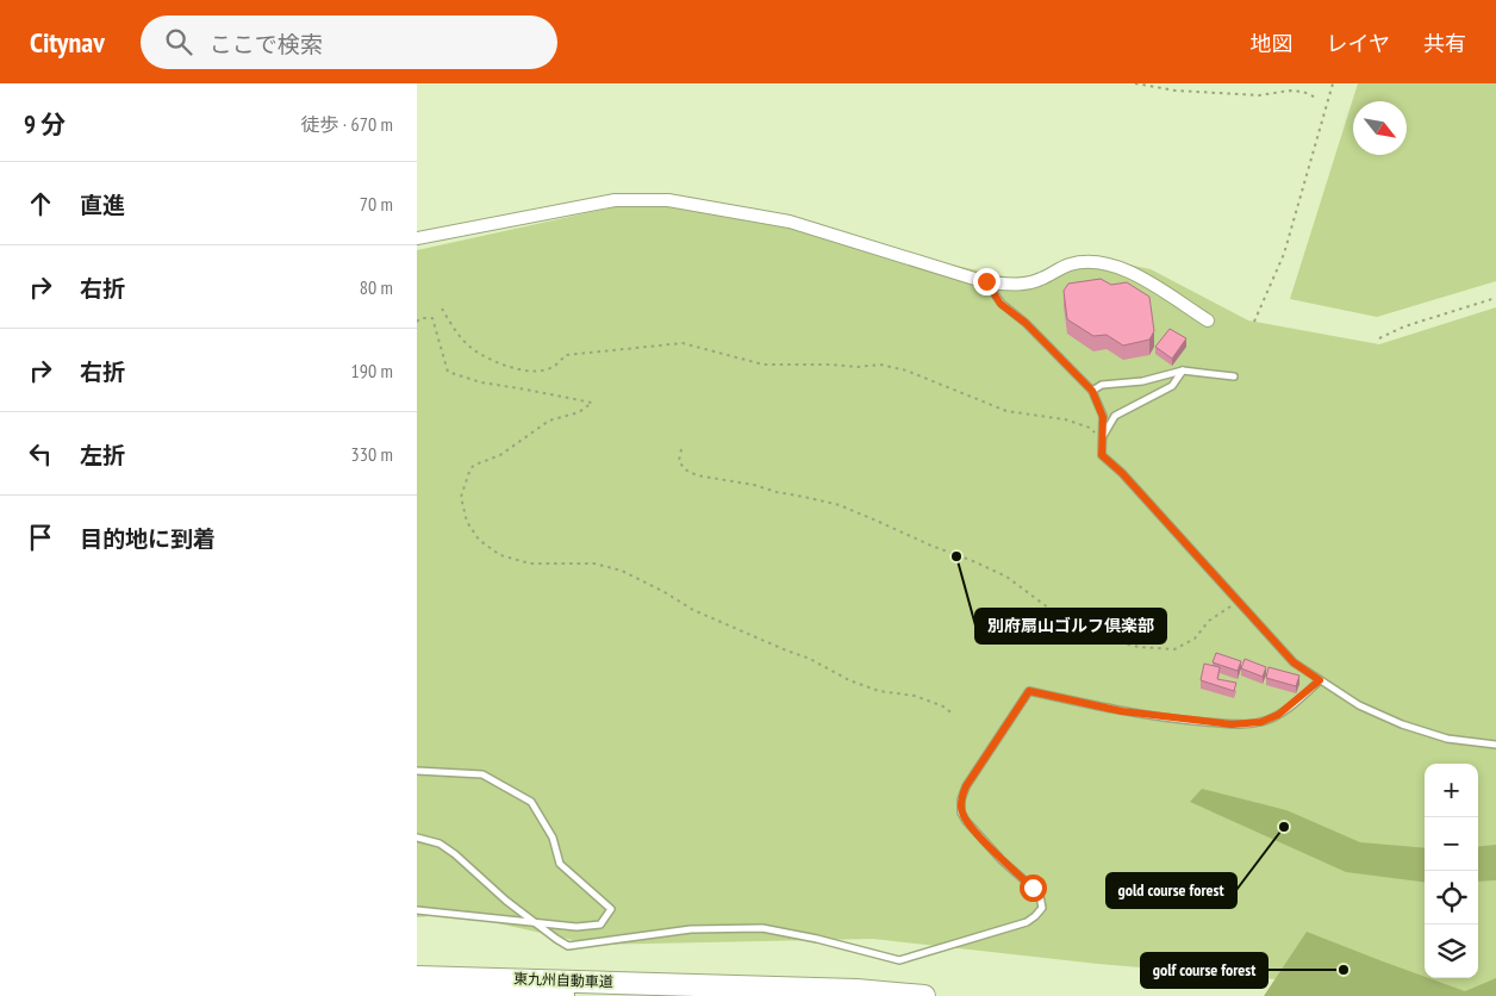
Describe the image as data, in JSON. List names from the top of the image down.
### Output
{
  "streets": {
    "highway": ["東九州自動車道"]
  },
  "places": ["別府扇山ゴルフ倶楽部", "gold course forest", "golf course forest"],
  "north": "bottom right",
  "page": {
    "header": "Citynav",
    "search": "ここで検索",
    "nav": ["地図", "レイヤ", "共有"],
    "heading": ["9 分", "徒歩 · 670 m"],
    "list": [
      ["直進", "70 m"],
      ["右折", "80 m"],
      ["右折", "190 m"],
      ["左折", "330 m"],
      "目的地に到着"
    ],
    "map_buttons": ["+", "−"]
  }
}
